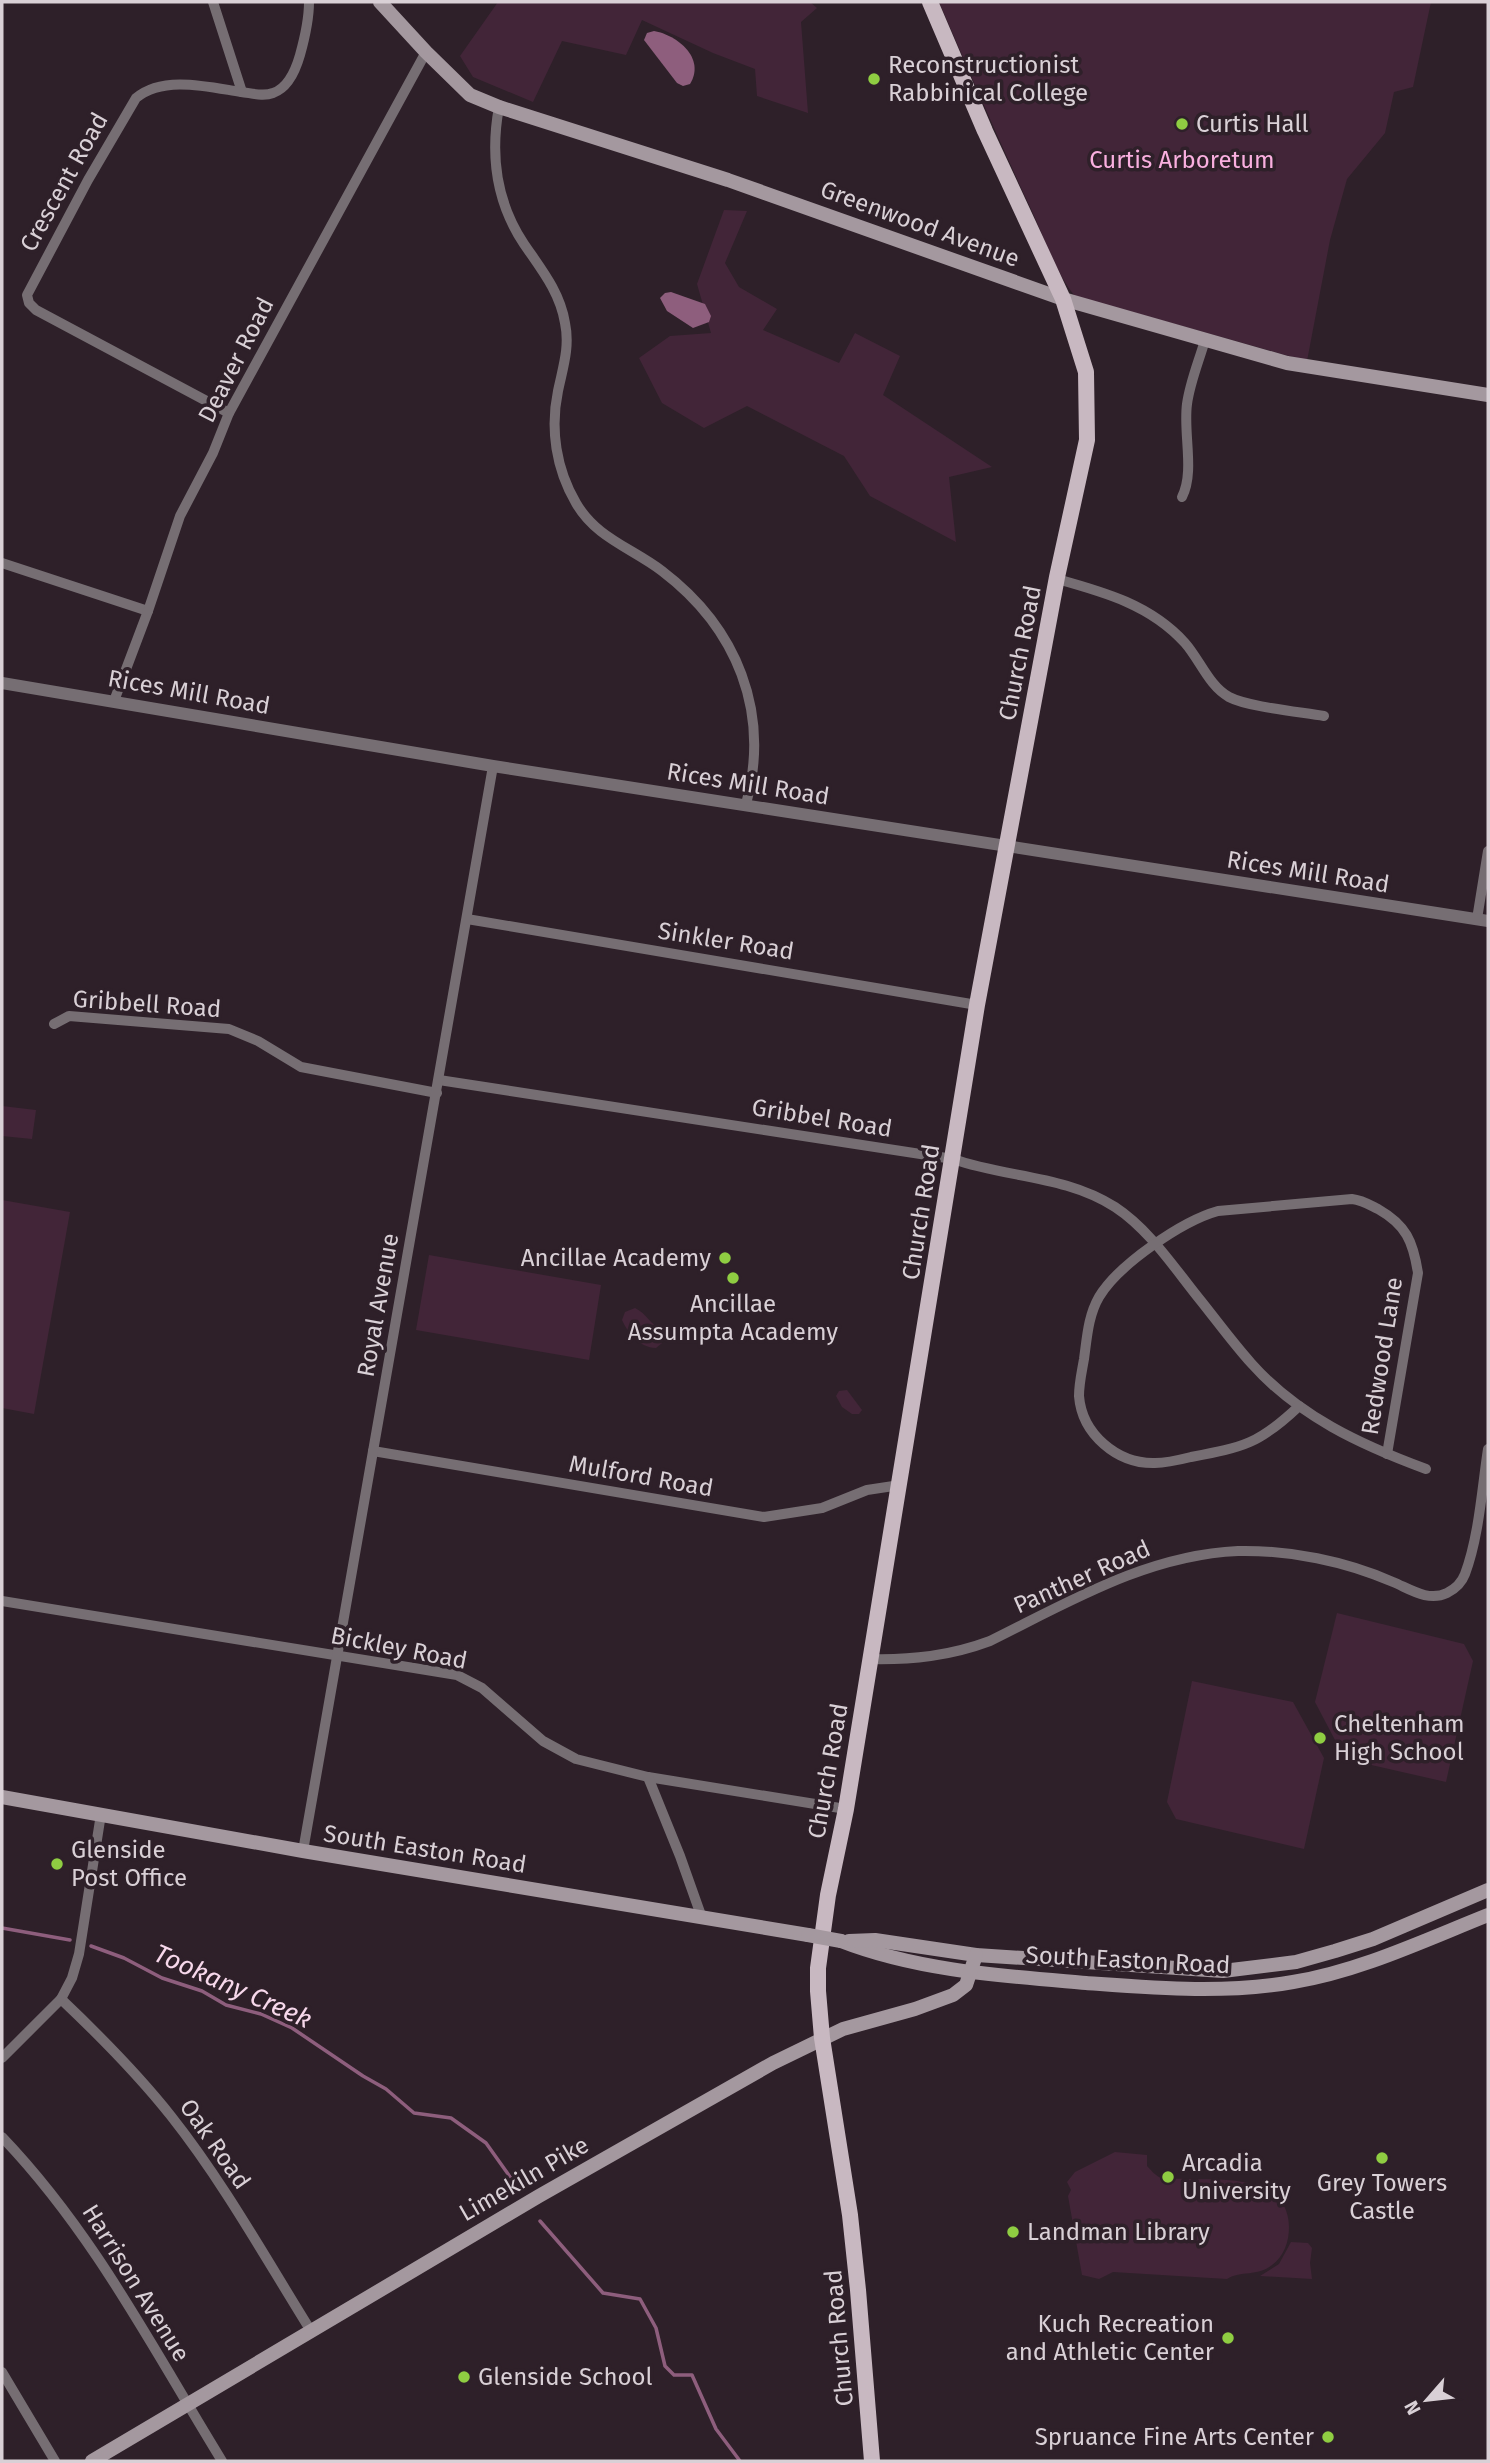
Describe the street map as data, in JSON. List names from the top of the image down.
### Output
{
  "streets": {
    "main road": [
      "Greenwood Avenue",
      "Church Road",
      "South Easton Road",
      "Limekiln Pike"
    ],
    "street": [
      "Crescent Road",
      "Deaver Road",
      "Rices Mill Road",
      "Sinkler Road",
      "Gribbell Road",
      "Gribbel Road",
      "Royal Avenue",
      "Redwood Lane",
      "Mulford Road",
      "Panther Road",
      "Bickley Road",
      "Oak Road",
      "Harrison Avenue"
    ]
  },
  "crossings": [
    ["Crescent Road", "Deaver Road"],
    ["Greenwood Avenue", "Deaver Road"],
    ["Greenwood Avenue", "Church Road"],
    ["Deaver Road", "Rices Mill Road"],
    ["Church Road", "Rices Mill Road"],
    ["Church Road", "Sinkler Road"],
    ["Church Road", "Gribbel Road"],
    ["Church Road", "Mulford Road"],
    ["Church Road", "Panther Road"],
    ["Church Road", "Bickley Road"],
    ["Church Road", "Limekiln Pike"],
    ["Rices Mill Road", "Royal Avenue"],
    ["Sinkler Road", "Royal Avenue"],
    ["Gribbell Road", "Royal Avenue"],
    ["Gribbel Road", "Royal Avenue"],
    ["Gribbel Road", "Redwood Lane"],
    ["Royal Avenue", "Mulford Road"],
    ["Royal Avenue", "Bickley Road"],
    ["Royal Avenue", "South Easton Road"],
    ["South Easton Road", "Limekiln Pike"],
    ["Oak Road", "Limekiln Pike"],
    ["Limekiln Pike", "Harrison Avenue"]
  ],
  "water": ["Tookany Creek"],
  "parks": ["Curtis Arboretum"],
  "places": [
    "Reconstructionist Rabbinical College",
    "Curtis Hall",
    "Ancillae Academy",
    "Ancillae Assumpta Academy",
    "Cheltenham High School",
    "Glenside Post Office",
    "Grey Towers Castle",
    "Arcadia University",
    "Landman Library",
    "Kuch Recreation and Athletic Center",
    "Glenside School",
    "Spruance Fine Arts Center"
  ],
  "north": "bottom left"
}
